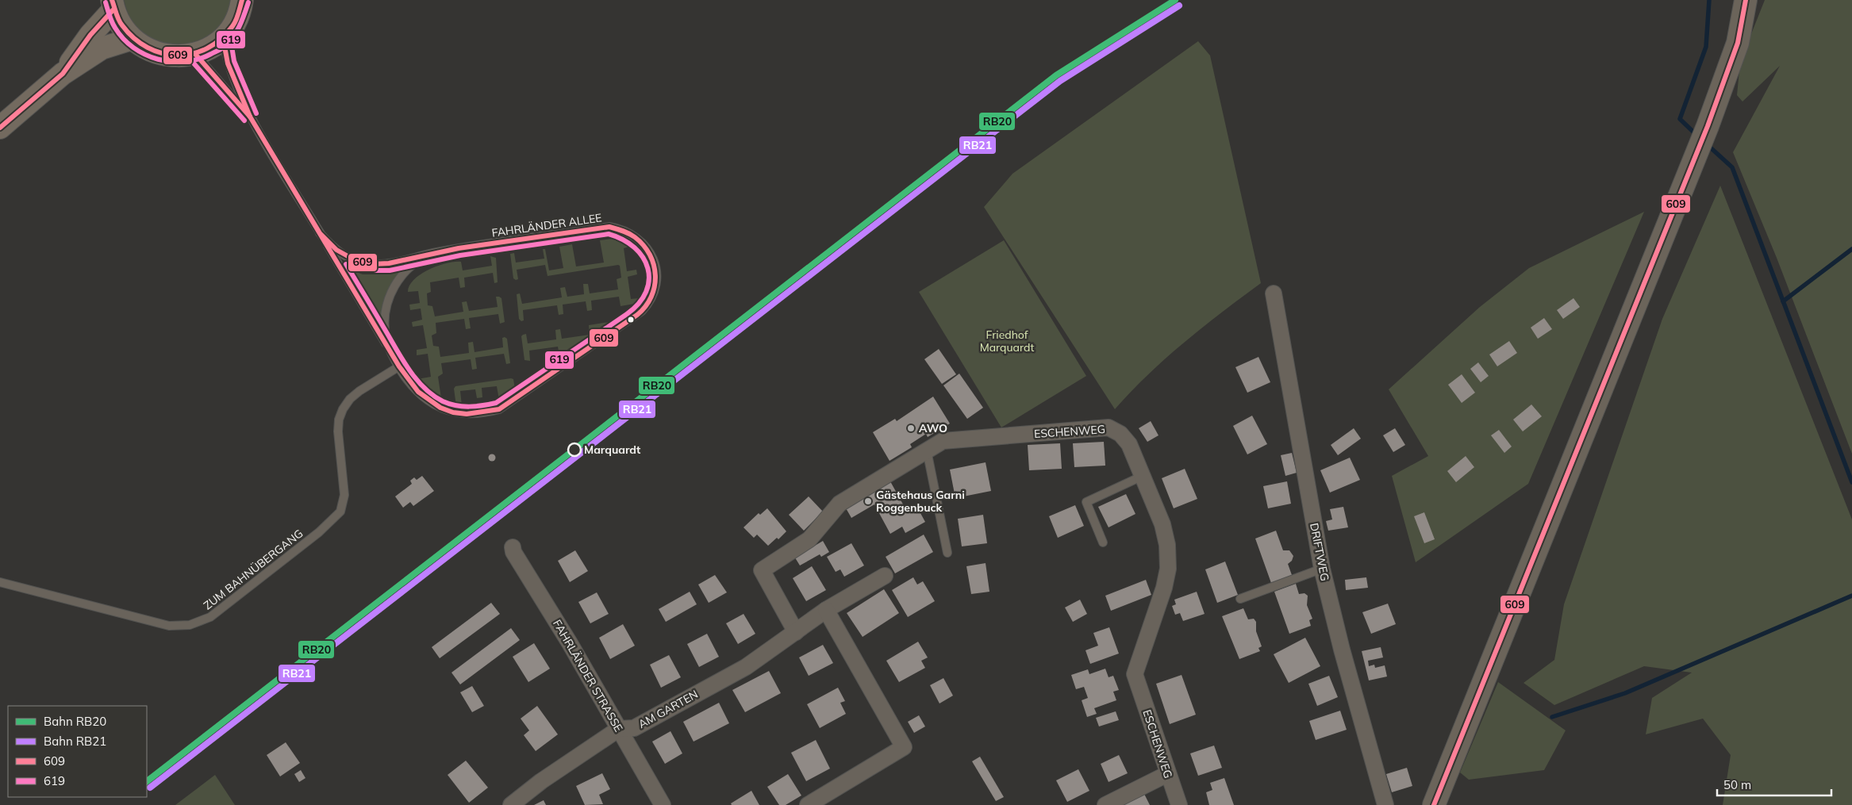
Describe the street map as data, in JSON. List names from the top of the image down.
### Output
{
  "streets": {
    "street": [
      "ESCHENWEG",
      "DRIFTWEG",
      "FAHRLÄNDER STRASSE",
      "AM GARTEN"
    ],
    "lane": ["FAHRLÄNDER ALLEE", "ZUM BAHNÜBERGANG"]
  },
  "crossings": [
    ["FAHRLÄNDER ALLEE", "ZUM BAHNÜBERGANG"],
    ["ESCHENWEG", "AM GARTEN"],
    ["FAHRLÄNDER STRASSE", "AM GARTEN"]
  ],
  "parks": ["Friedhof Marquardt"],
  "places": ["AWO", "Marquardt", "Gästehaus Garni Roggenbuck"],
  "lines": [
    "rail line RB20",
    "transit line 609",
    "transit line 619",
    "rail line RB21"
  ],
  "legend": [
    "Bahn RB20",
    "Bahn RB21",
    "609",
    "619"
  ],
  "scale_bar": "50 m"
}
